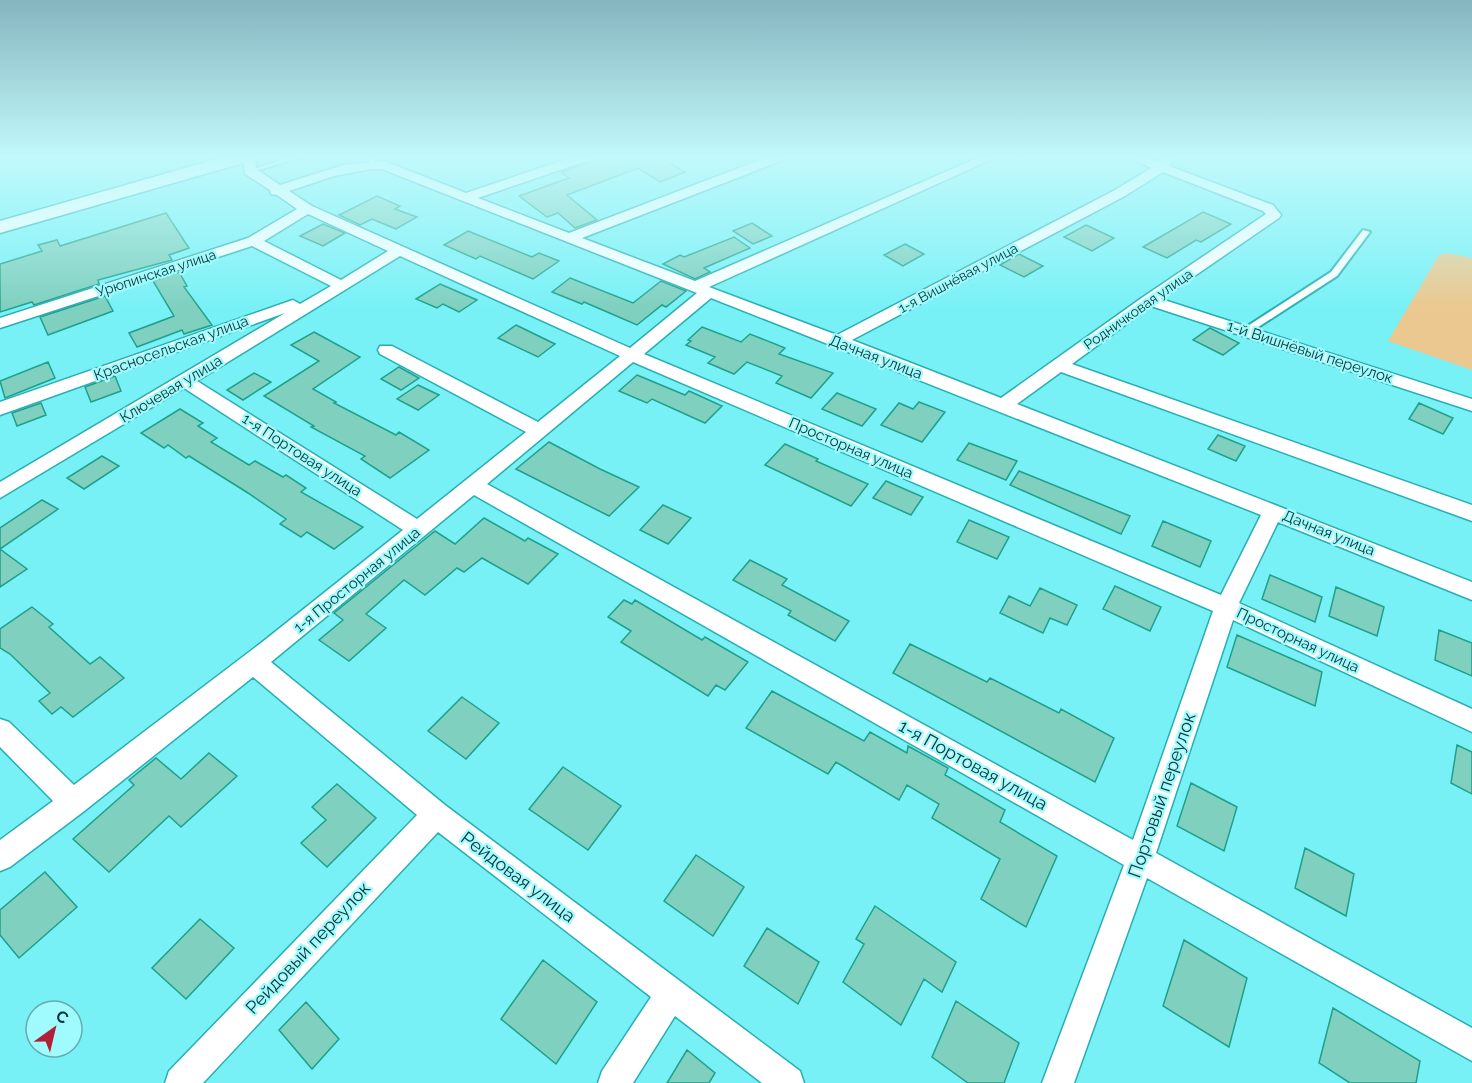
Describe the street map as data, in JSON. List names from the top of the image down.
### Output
{
  "streets": {
    "street": [
      "Урюпинская улица",
      "1-я Вишнёвая улица",
      "Родничковая улица",
      "Красносельская улица",
      "1-й Вишнёвый переулок",
      "Дачная улица",
      "Ключевая улица",
      "Просторная улица",
      "1-я Портовая улица",
      "1-я Просторная улица",
      "Портовый переулок",
      "Рейдовая улица",
      "Рейдовый переулок"
    ]
  },
  "crossings": [
    ["Урюпинская улица", "Просторная улица"],
    ["1-я Вишнёвая улица", "Дачная улица"],
    ["Родничковая улица", "1-й Вишнёвый переулок"],
    ["Родничковая улица", "Дачная улица"],
    ["Красносельская улица", "Ключевая улица"],
    ["Дачная улица", "1-я Просторная улица"],
    ["Дачная улица", "Портовый переулок"],
    ["Ключевая улица", "1-я Портовая улица"],
    ["Просторная улица", "1-я Просторная улица"],
    ["Просторная улица", "Портовый переулок"],
    ["1-я Портовая улица", "1-я Просторная улица"],
    ["1-я Портовая улица", "Портовый переулок"],
    ["1-я Просторная улица", "Рейдовая улица"],
    ["Рейдовая улица", "Рейдовый переулок"]
  ],
  "north": "top right"
}
